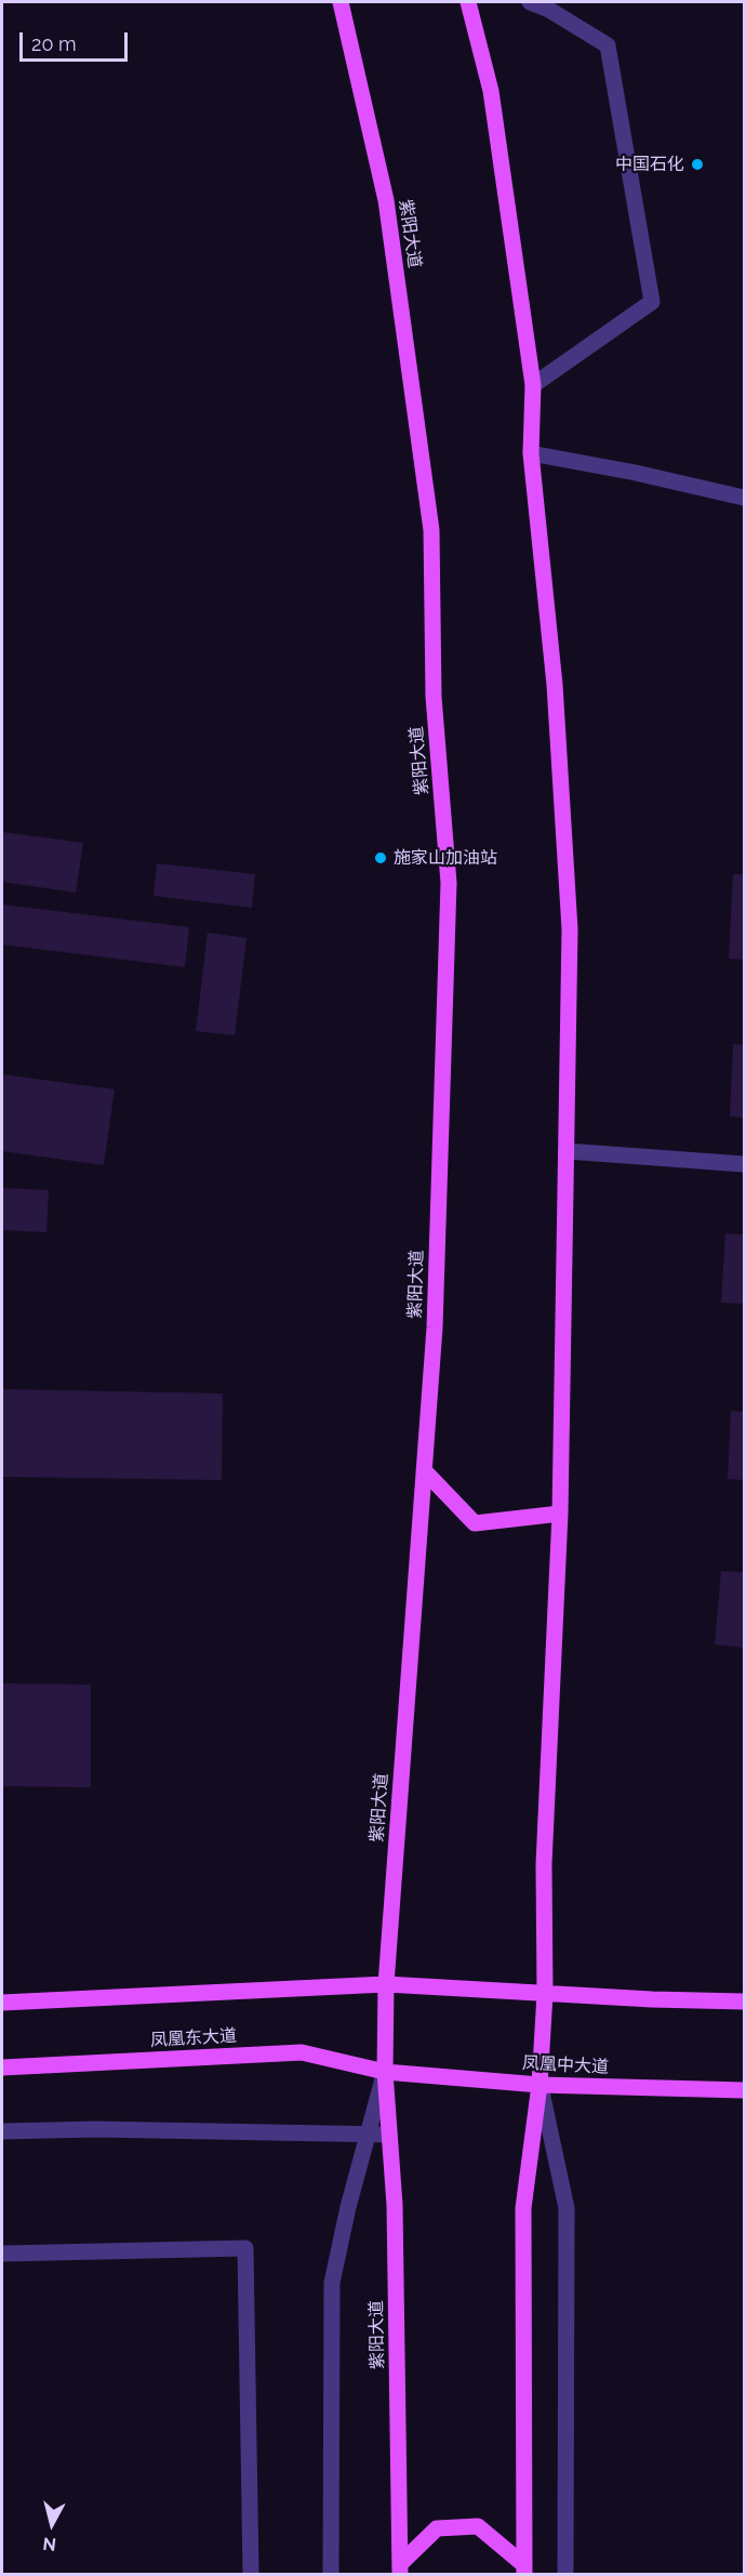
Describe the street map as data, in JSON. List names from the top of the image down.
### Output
{
  "streets": {
    "main road": ["紫阳大道", "凤凰东大道", "凤凰中大道"]
  },
  "crossings": [
    ["紫阳大道", "凤凰东大道"],
    ["紫阳大道", "凤凰中大道"],
    ["凤凰东大道", "凤凰中大道"]
  ],
  "places": ["中国石化", "施家山加油站"],
  "scale_bar": "20 m",
  "north": "bottom"
}
